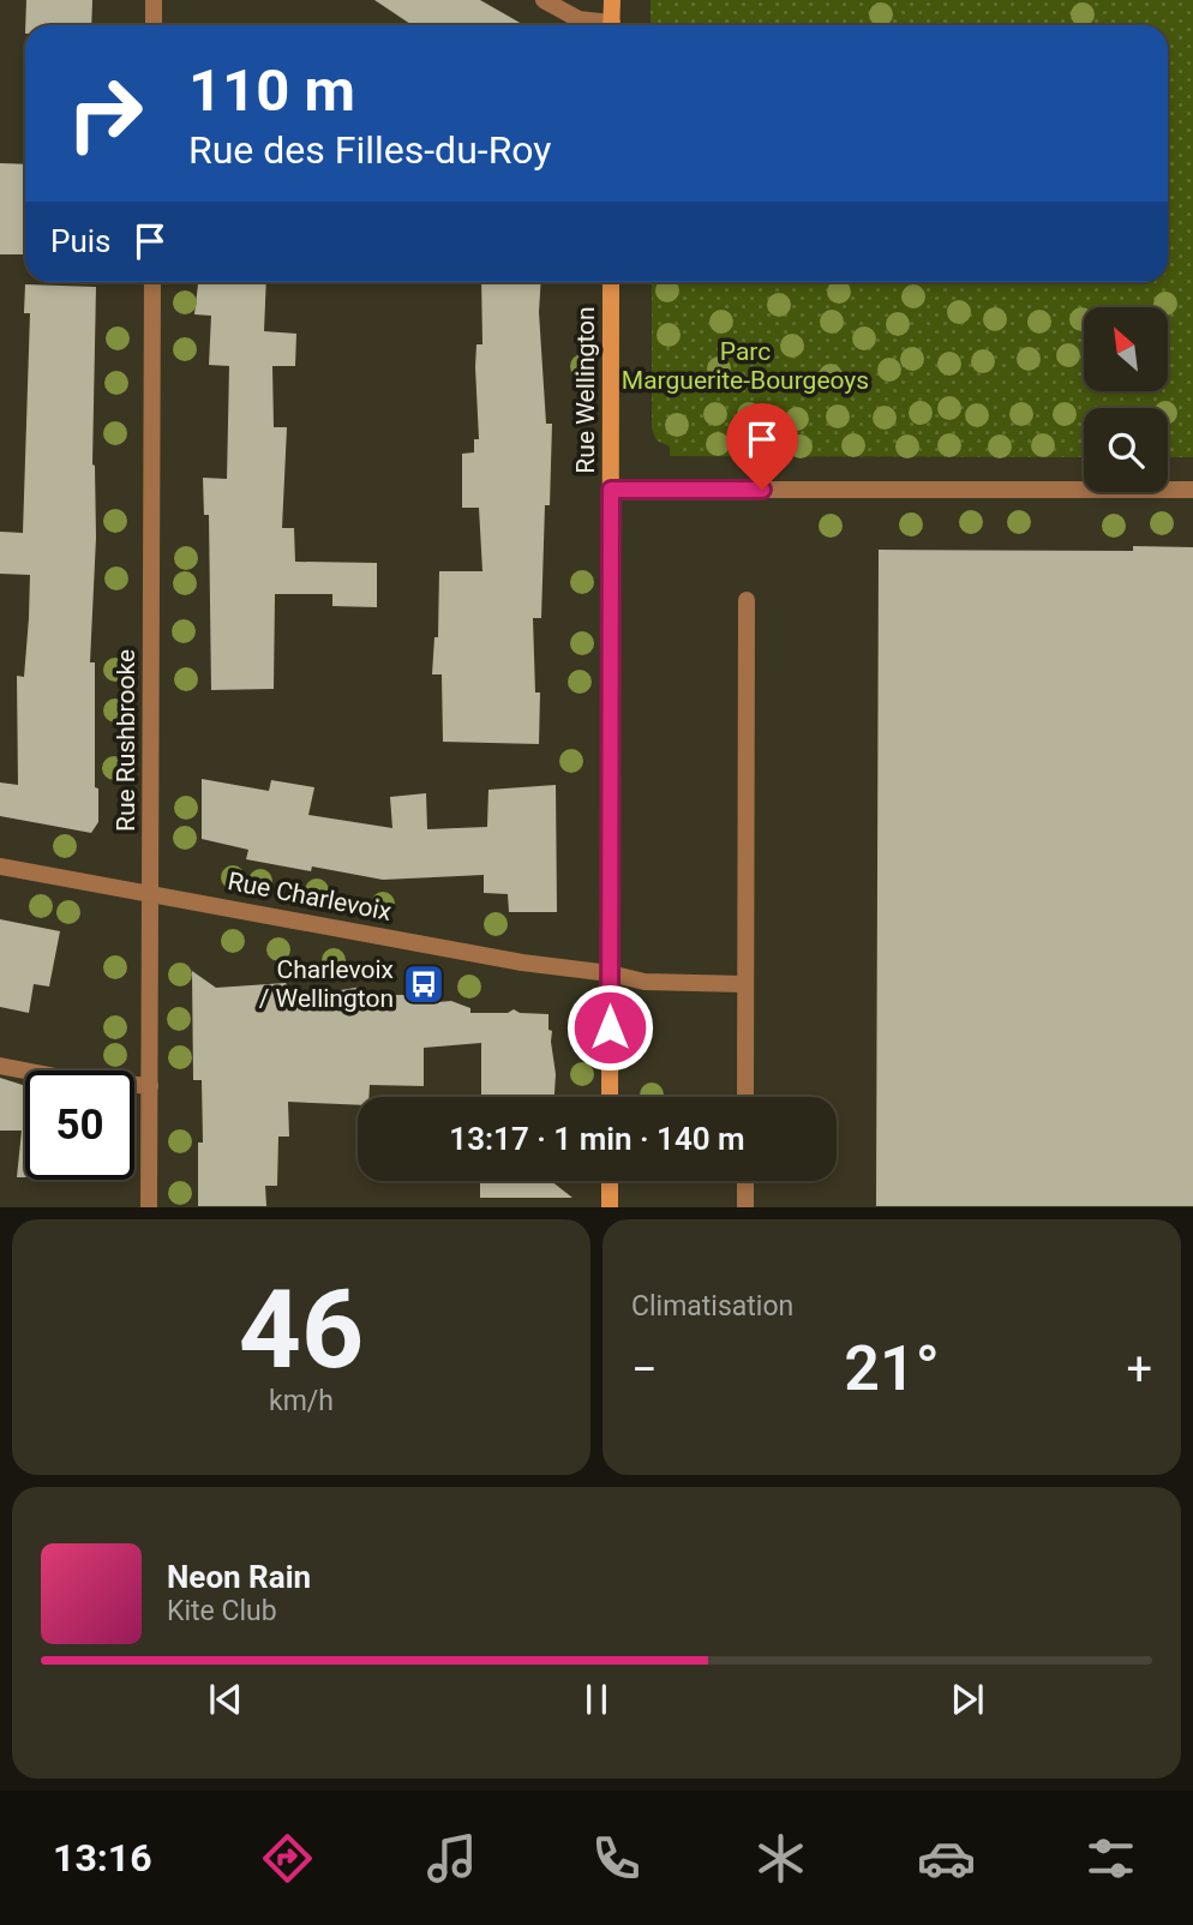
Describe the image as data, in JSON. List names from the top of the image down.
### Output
{
  "streets": {
    "main road": ["Rue Wellington"],
    "street": ["Rue Rushbrooke", "Rue Charlevoix"]
  },
  "crossings": [
    ["Rue Wellington", "Rue Charlevoix"],
    ["Rue Rushbrooke", "Rue Charlevoix"]
  ],
  "parks": ["Parc Marguerite-Bourgeoys"],
  "places": {
    "bus stop": ["Charlevoix / Wellington"]
  },
  "north": "top left",
  "page": {
    "turn": ["110 m", "Rue des Filles-du-Roy"],
    "then": "Puis",
    "limit": "50",
    "trip": "13:17 · 1 min · 140 m",
    "tile": [
      ["46", "km/h"],
      "Climatisation"
    ],
    "heat": ["−", "21°", "+"],
    "song": ["Neon Rain", "Kite Club"],
    "tabs": "13:16"
  }
}
